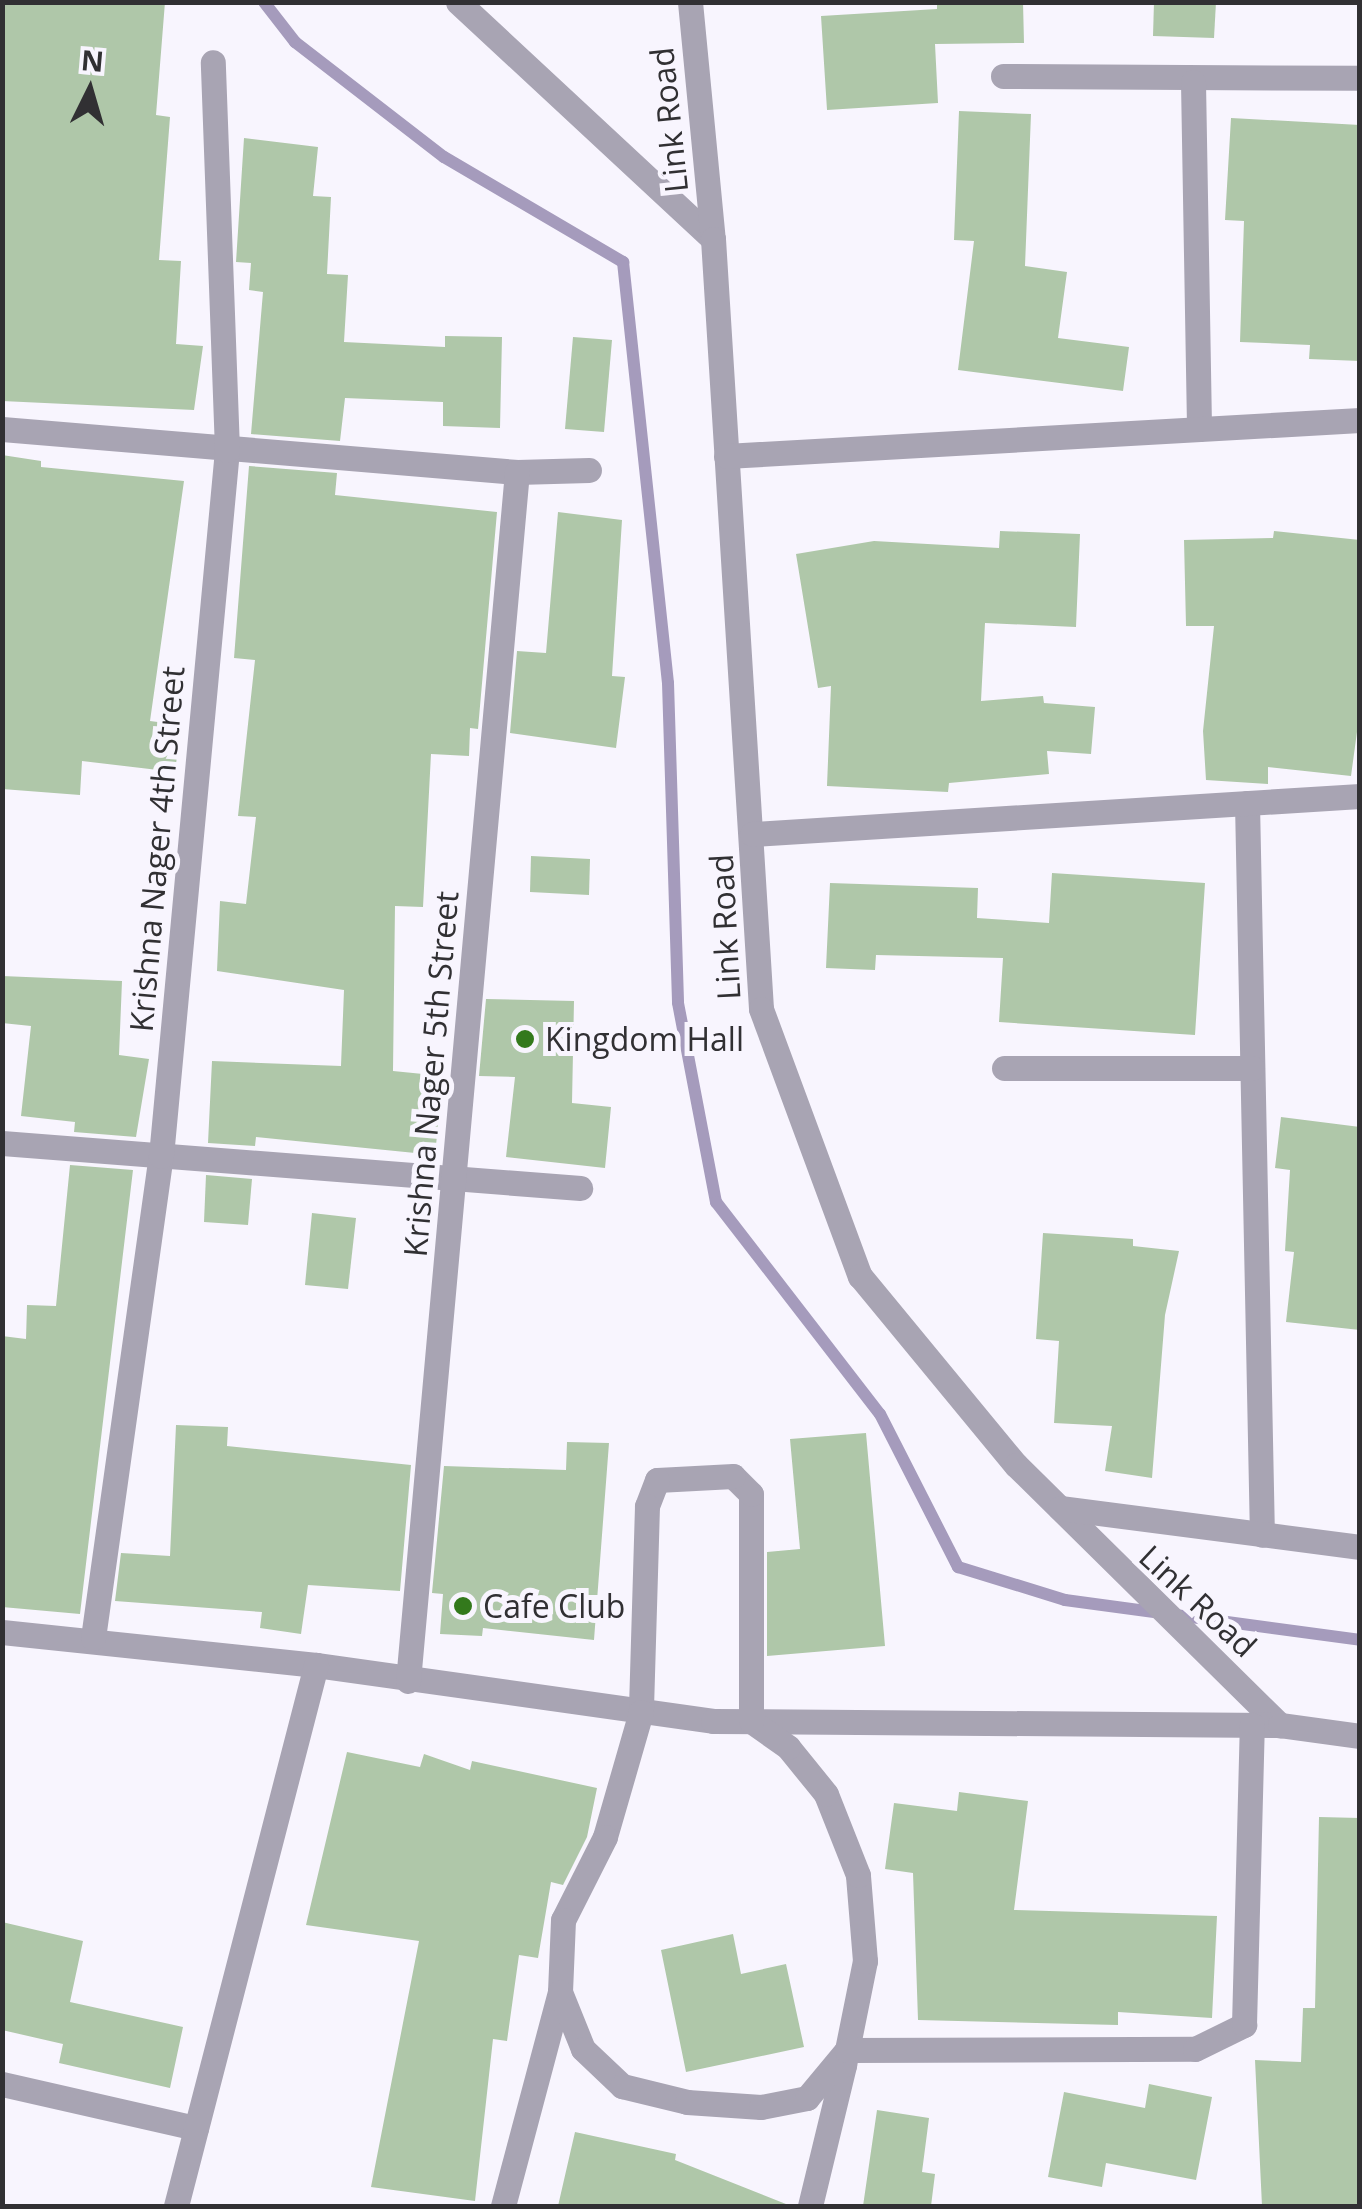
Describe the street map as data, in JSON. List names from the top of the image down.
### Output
{
  "streets": {
    "street": ["Link Road", "Krishna Nager 4th Street", "Krishna Nager 5th Street"]
  },
  "places": ["Kingdom Hall", "Cafe Club"],
  "north": "top"
}
